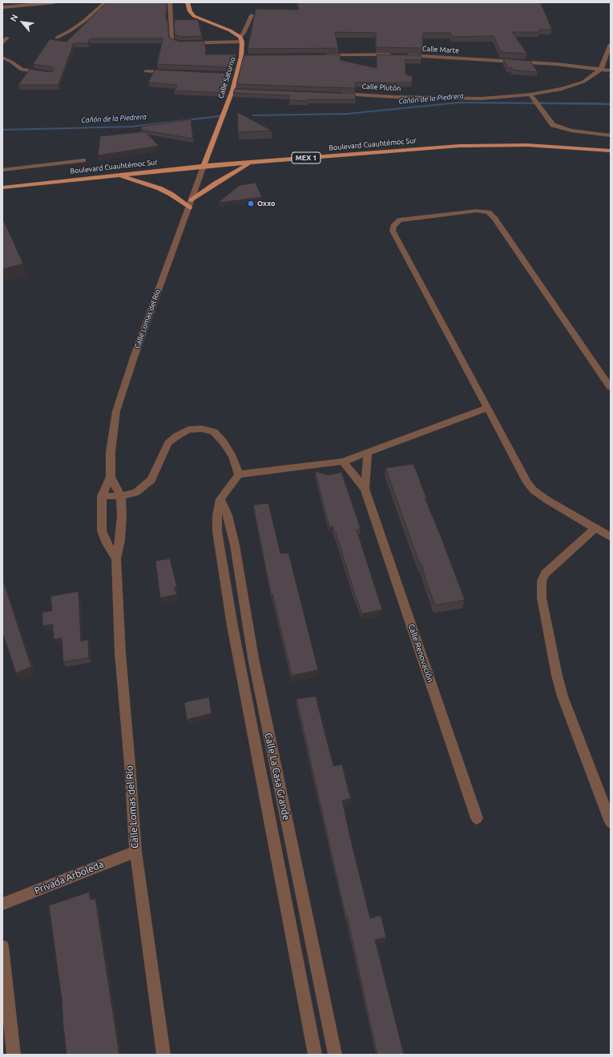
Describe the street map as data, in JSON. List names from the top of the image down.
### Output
{
  "streets": {
    "main road": ["Calle Saturno", "Boulevard Cuauhtémoc Sur", "MEX 1"],
    "street": [
      "Calle Marte",
      "Calle Plutón",
      "Calle Lomas del Río",
      "Calle Renovación",
      "Calle La Casa Grande",
      "Privada Arboleda"
    ]
  },
  "crossings": [
    ["Calle Marte", "Calle Plutón"],
    ["Calle Saturno", "Boulevard Cuauhtémoc Sur"],
    ["Calle Saturno", "Calle Lomas del Río"],
    ["Boulevard Cuauhtémoc Sur", "Calle Lomas del Río"],
    ["Calle Lomas del Río", "Privada Arboleda"]
  ],
  "water": ["Cañón de la Piedrera"],
  "places": ["Oxxo"],
  "north": "top left"
}
